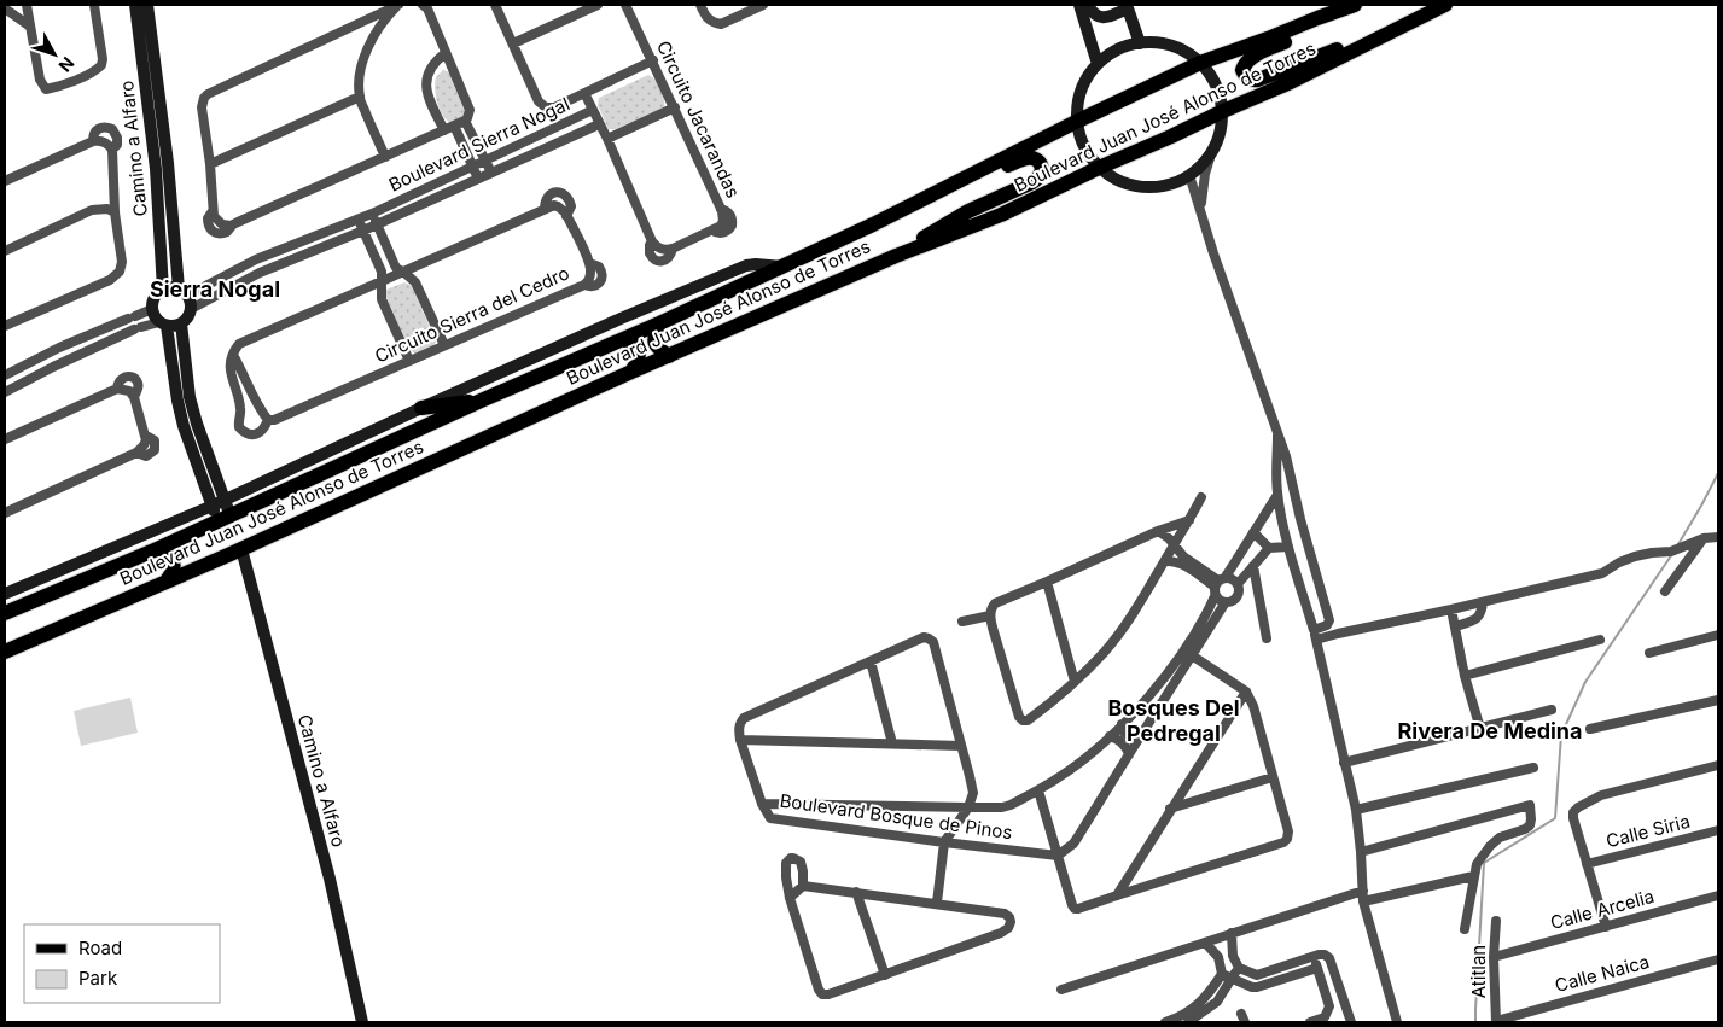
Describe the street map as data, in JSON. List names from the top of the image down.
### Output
{
  "streets": {
    "main road": ["Boulevard Juan José Alonso de Torres"],
    "street": [
      "Circuito Jacarandas",
      "Boulevard Sierra Nogal",
      "Camino a Alfaro",
      "Circuito Sierra del Cedro",
      "Boulevard Bosque de Pinos",
      "Calle Siria",
      "Calle Arcelia",
      "Atitlan",
      "Calle Naica"
    ]
  },
  "crossings": [
    ["Boulevard Juan José Alonso de Torres", "Camino a Alfaro"],
    ["Circuito Jacarandas", "Boulevard Sierra Nogal"],
    ["Boulevard Sierra Nogal", "Camino a Alfaro"],
    ["Calle Arcelia", "Atitlan"],
    ["Atitlan", "Calle Naica"]
  ],
  "districts": ["Sierra Nogal", "Bosques Del Pedregal", "Rivera De Medina"],
  "legend": ["Road", "Park"],
  "north": "bottom right"
}
